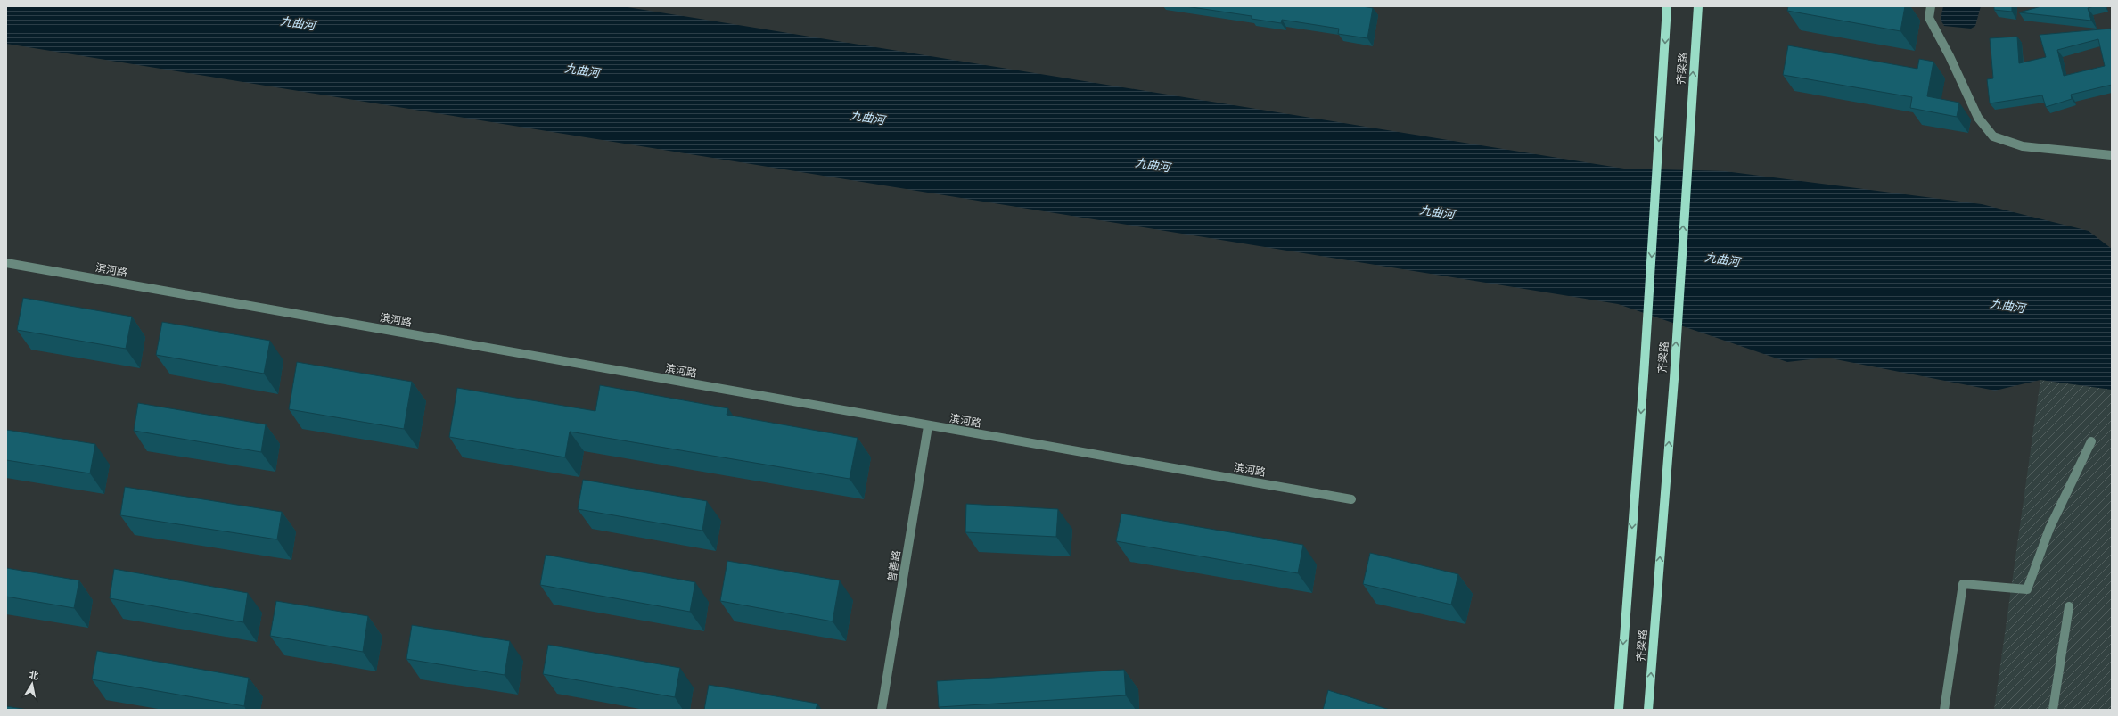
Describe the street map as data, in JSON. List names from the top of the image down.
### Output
{
  "streets": {
    "main road": ["齐梁路"],
    "street": ["滨河路", "普善路"]
  },
  "crossings": [
    ["滨河路", "普善路"]
  ],
  "water": ["九曲河"],
  "north": "top"
}
